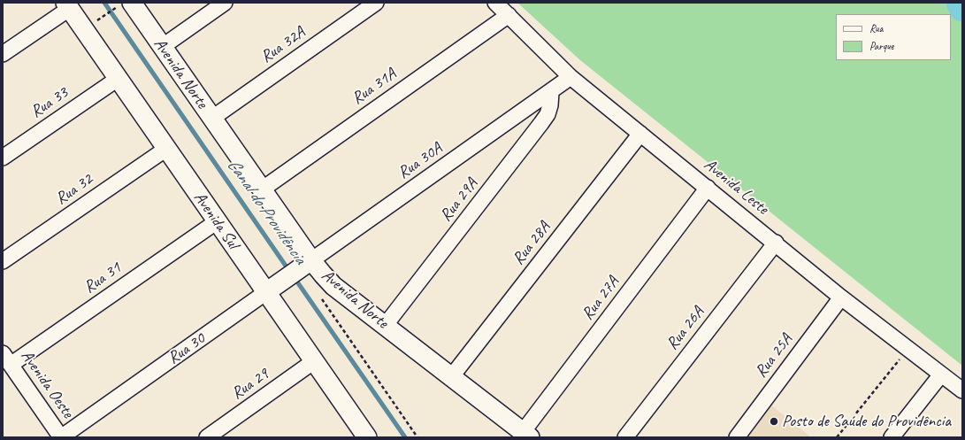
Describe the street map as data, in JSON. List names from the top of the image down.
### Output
{
  "streets": {
    "street": [
      "Rua 32A",
      "Avenida Norte",
      "Rua 31A",
      "Rua 33",
      "Rua 30A",
      "Avenida Leste",
      "Rua 32",
      "Rua 29A",
      "Avenida Sul",
      "Rua 28A",
      "Rua 31",
      "Rua 27A",
      "Rua 26A",
      "Rua 30",
      "Rua 25A",
      "Avenida Oeste",
      "Rua 29"
    ]
  },
  "crossings": [
    ["Rua 32A", "Avenida Norte"],
    ["Avenida Norte", "Rua 31A"],
    ["Avenida Norte", "Rua 30A"],
    ["Avenida Norte", "Rua 29A"],
    ["Avenida Norte", "Rua 28A"],
    ["Avenida Norte", "Rua 27A"],
    ["Avenida Norte", "Rua 30"],
    ["Rua 31A", "Avenida Leste"],
    ["Rua 33", "Avenida Sul"],
    ["Rua 30A", "Rua 29A"],
    ["Rua 30A", "Rua 30"],
    ["Avenida Leste", "Rua 28A"],
    ["Avenida Leste", "Rua 27A"],
    ["Avenida Leste", "Rua 26A"],
    ["Avenida Leste", "Rua 25A"],
    ["Rua 32", "Avenida Sul"],
    ["Avenida Sul", "Rua 31"],
    ["Avenida Sul", "Rua 30"],
    ["Avenida Sul", "Rua 29"],
    ["Rua 31", "Avenida Oeste"],
    ["Rua 30", "Avenida Oeste"]
  ],
  "water": ["Canal do Providência"],
  "places": ["Posto de Saúde do Providência"],
  "legend": ["Rua", "Parque"]
}
